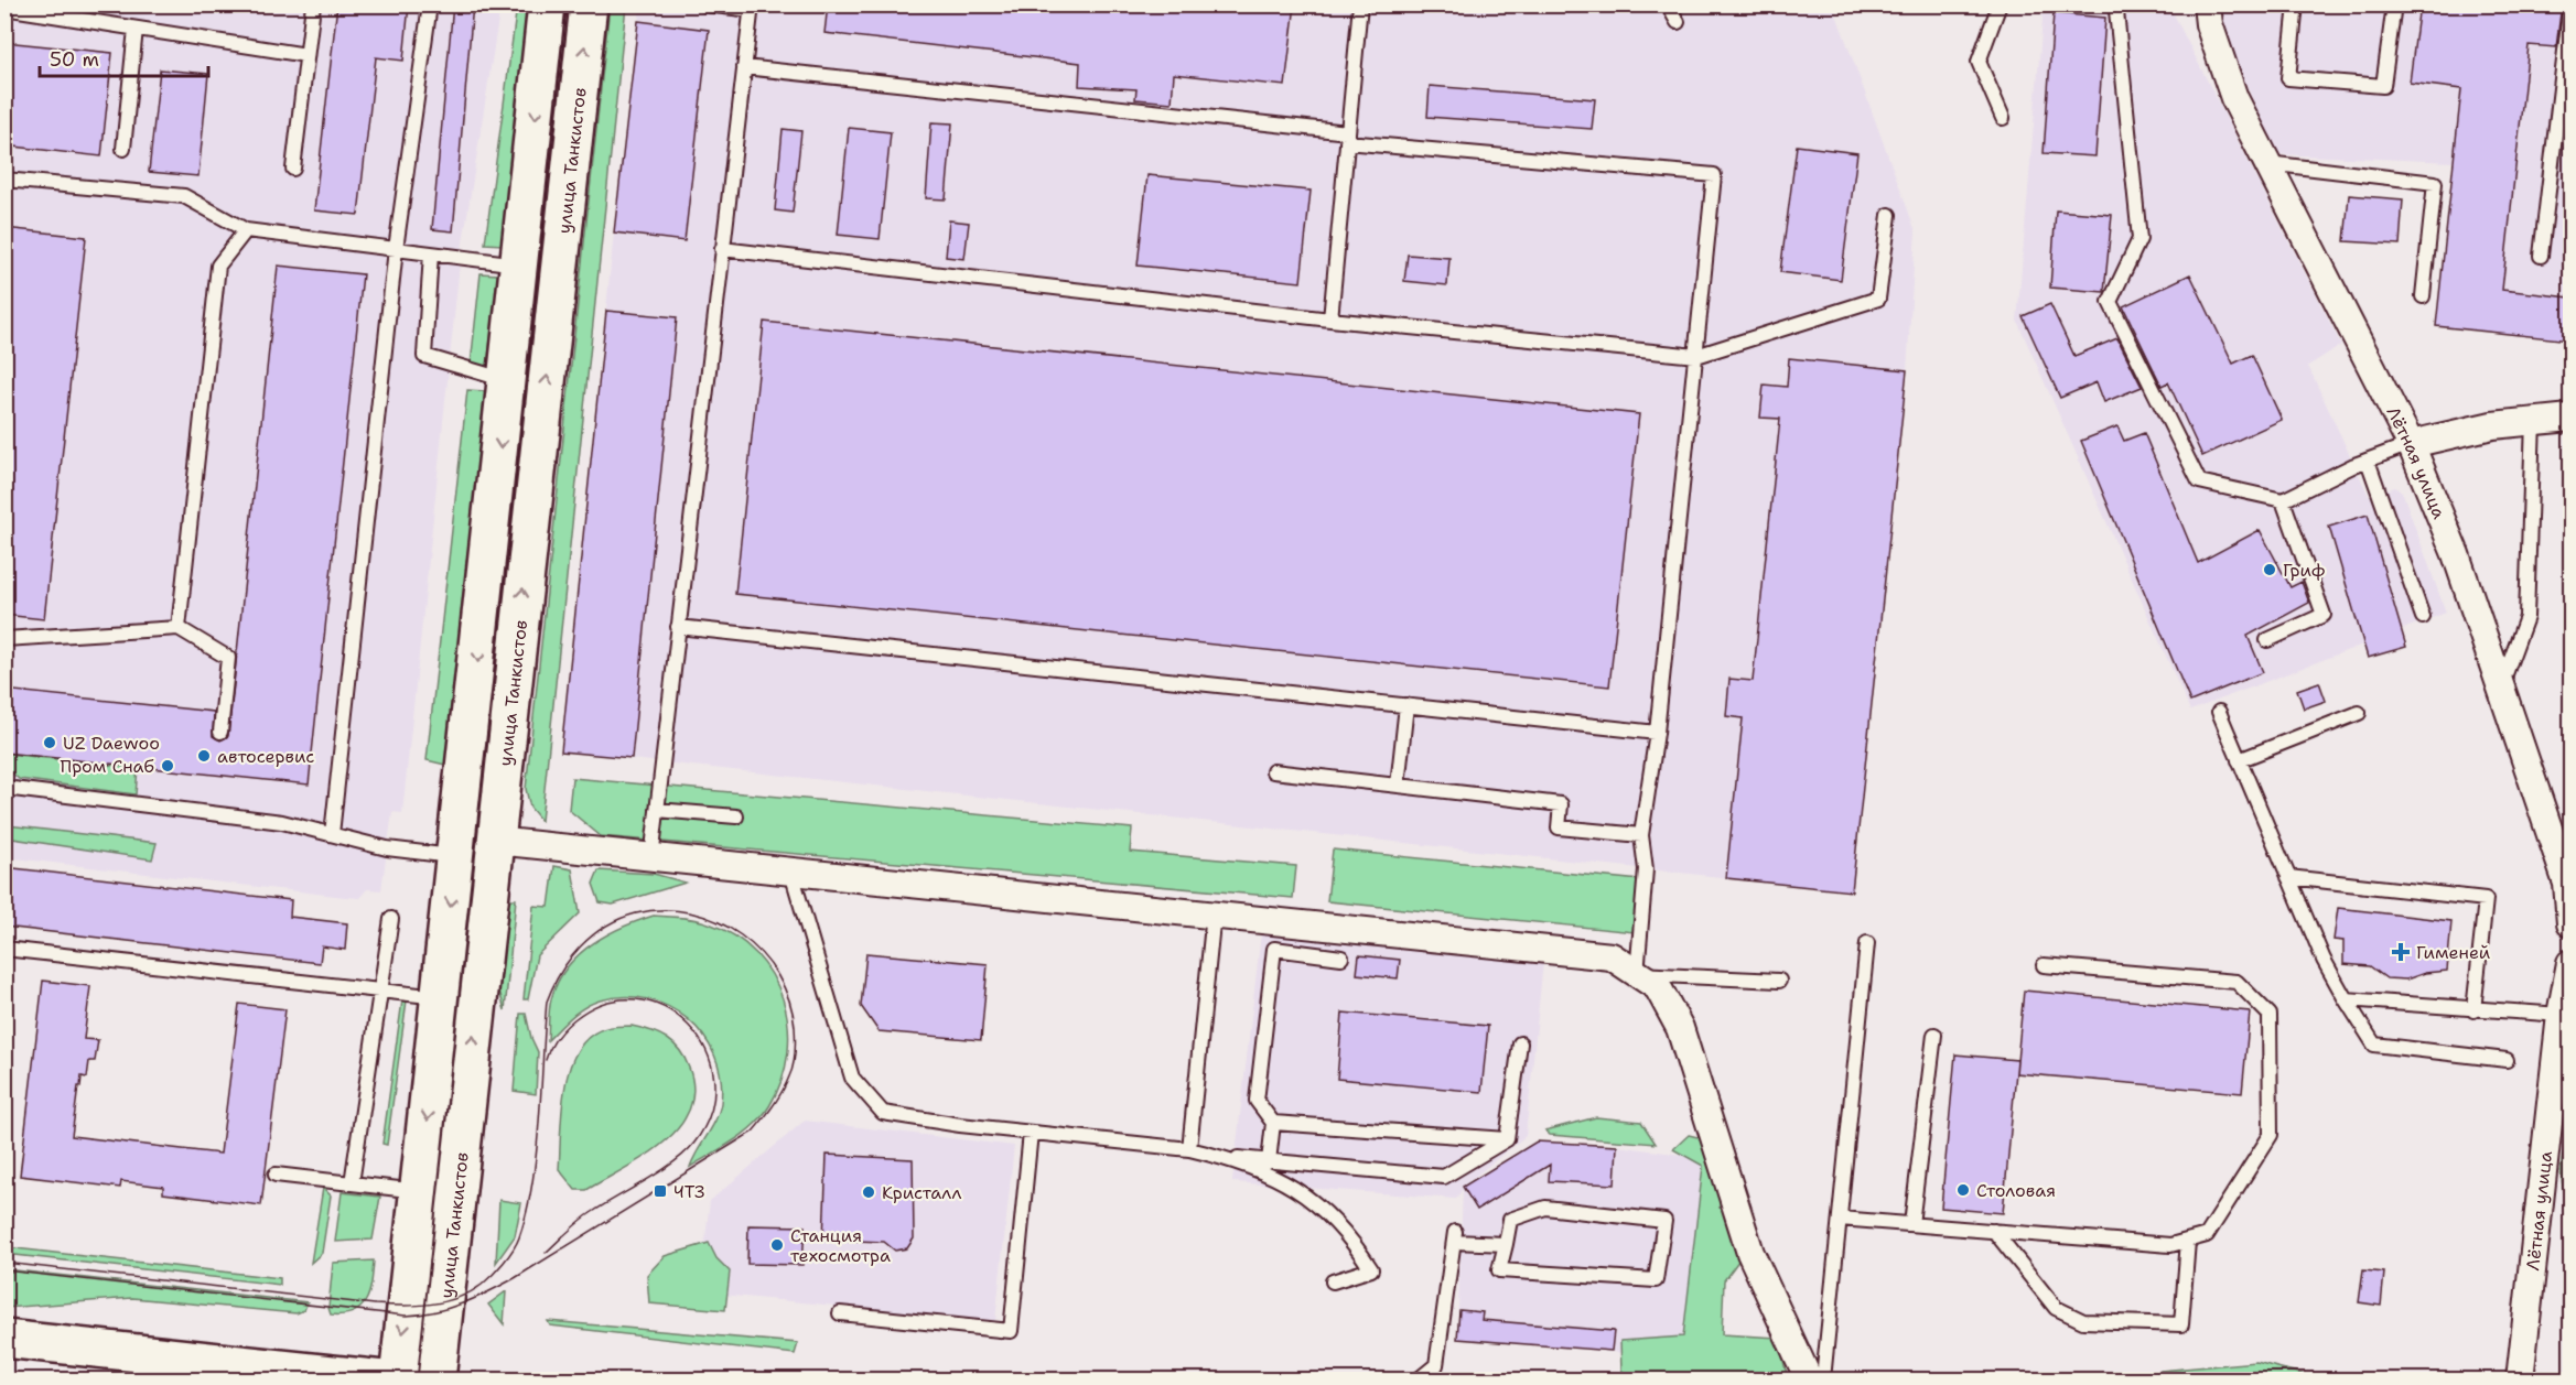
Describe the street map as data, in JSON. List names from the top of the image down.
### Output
{
  "streets": {
    "main road": ["улица Танкистов"],
    "street": ["Лётная улица"]
  },
  "places": {
    "other": [
      "Гриф",
      "UZ Daewoo",
      "автосервис",
      "Пром Снаб",
      "Столовая",
      "Кристалл",
      "Станция техосмотра"
    ],
    "health": ["Гименей"],
    "transit": ["ЧТЗ"]
  },
  "scale_bar": "50 m"
}
